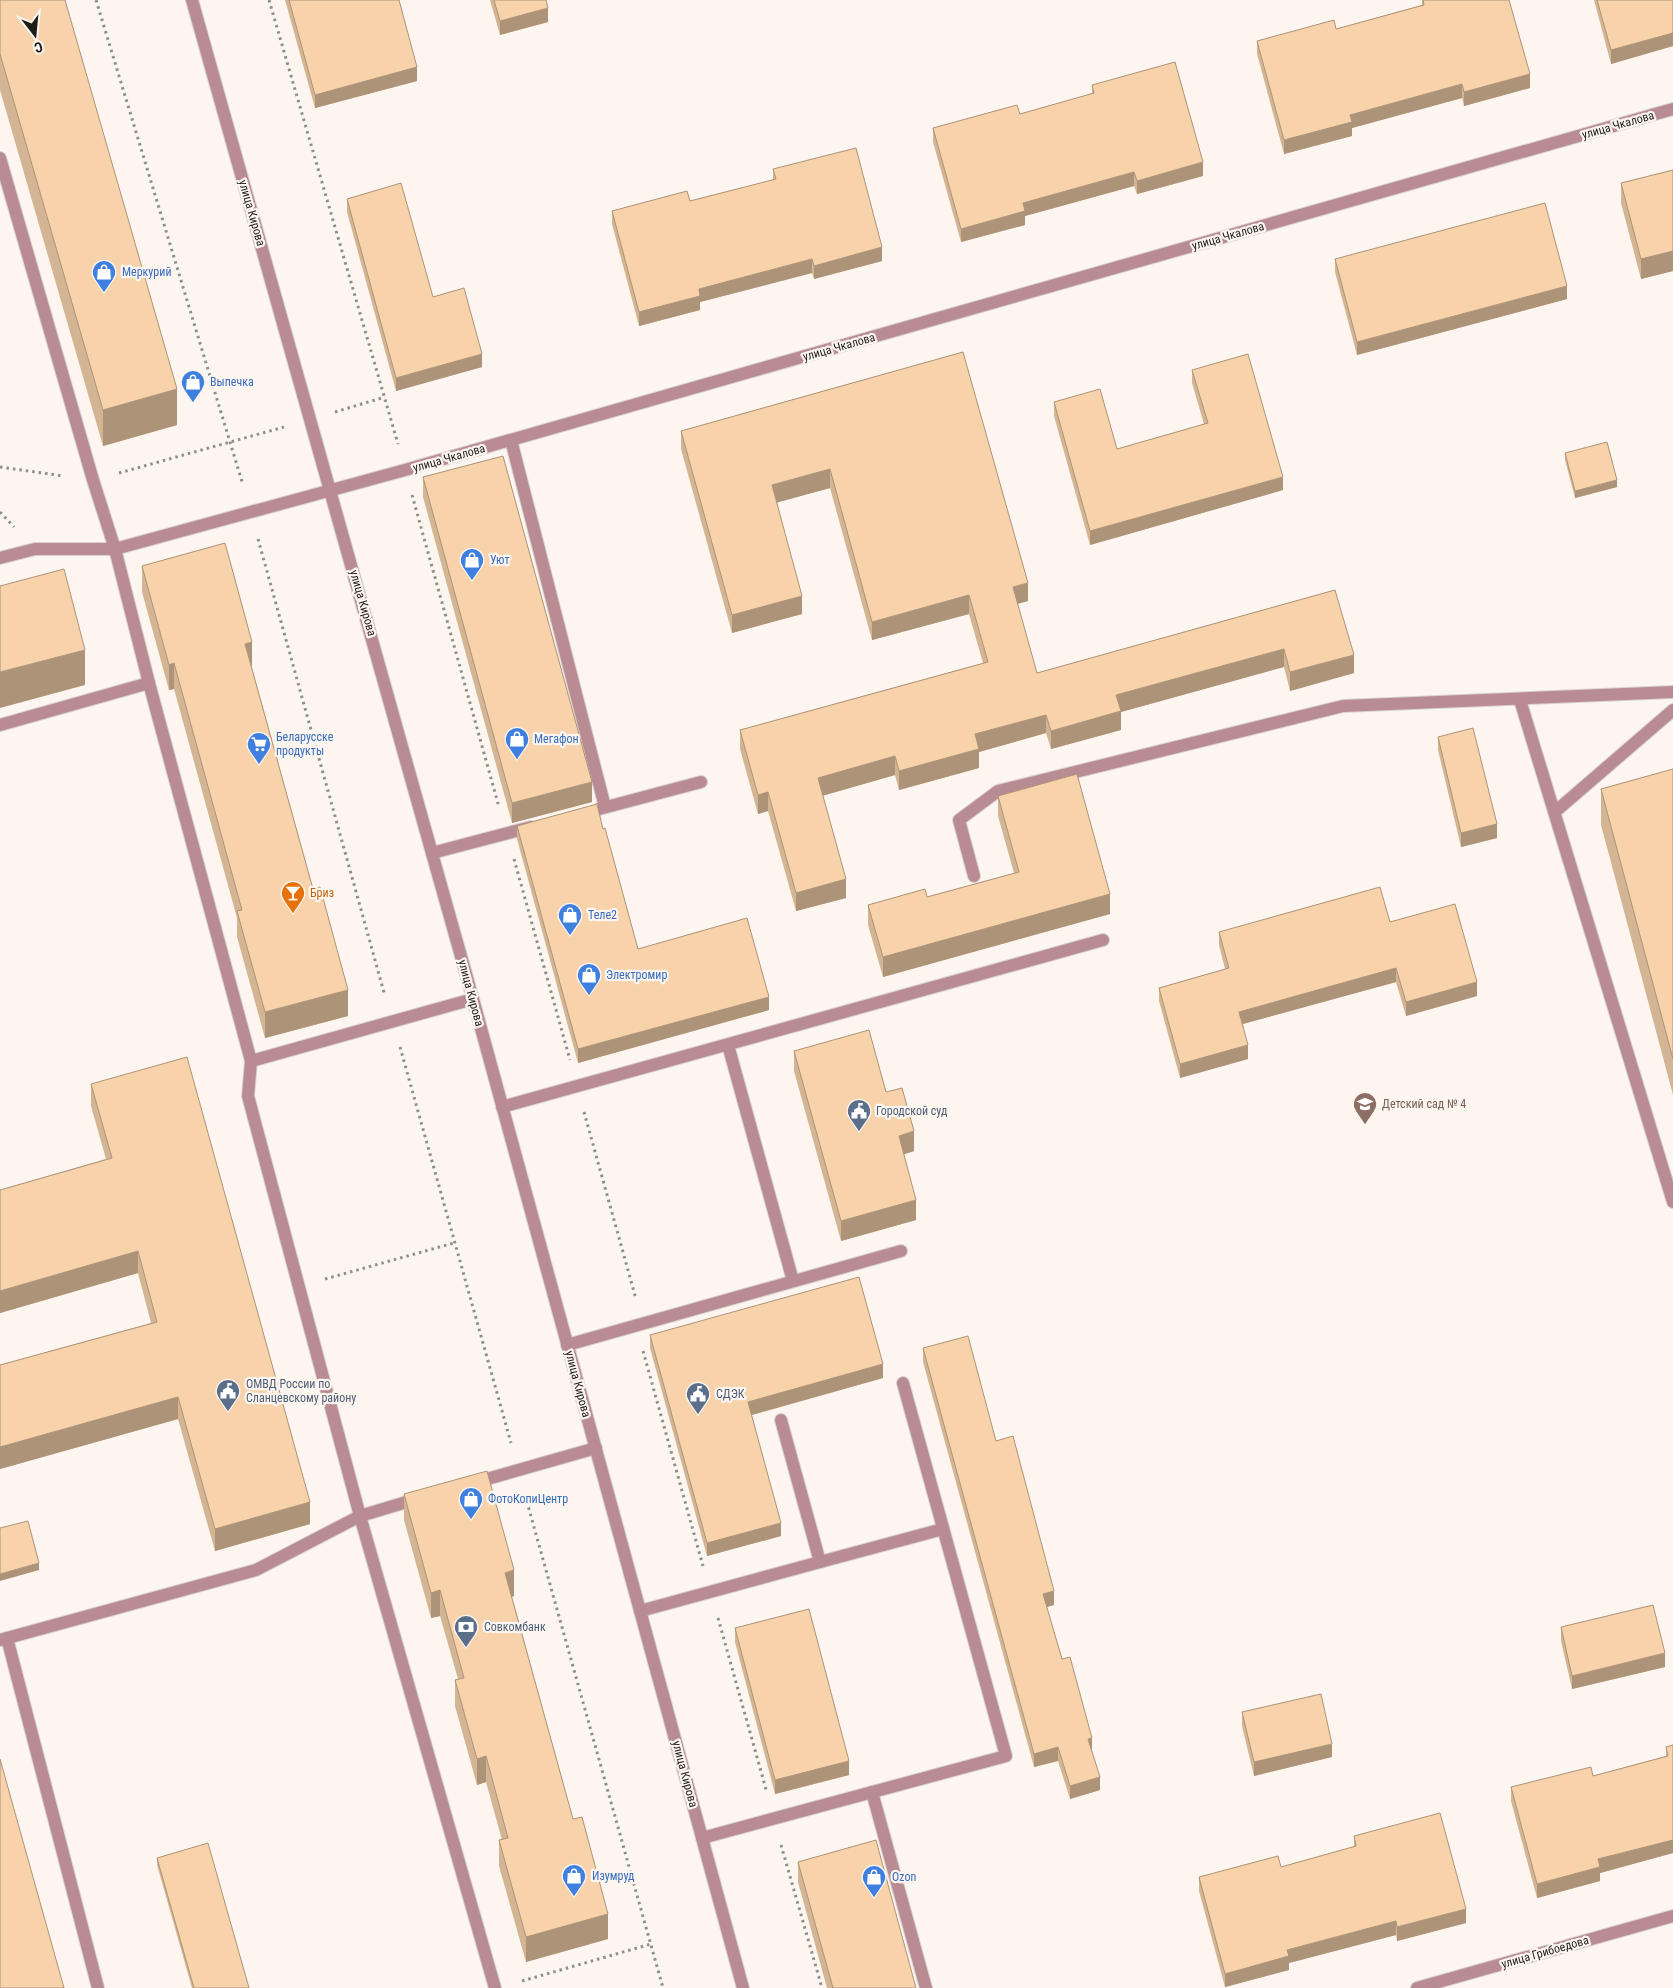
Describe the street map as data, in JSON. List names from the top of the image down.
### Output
{
  "streets": {
    "street": ["улица Чкалова", "улица Кирова", "улица Грибоедова"]
  },
  "crossings": [
    ["улица Чкалова", "улица Кирова"]
  ],
  "places": {
    "shop": [
      "Меркурий",
      "Выпечка",
      "Уют",
      "Мегафон",
      "Теле2",
      "Электромир",
      "ФотоКопиЦентр",
      "Изумруд",
      "Ozon"
    ],
    "supermarket": ["Беларусске продукты"],
    "bar": ["Бриз"],
    "school or university": ["Детский сад № 4"],
    "public building": ["Городской суд", "ОМВД России по Сланцевскому району", "СДЭК"],
    "bank": ["Совкомбанк"]
  },
  "north": "bottom"
}
